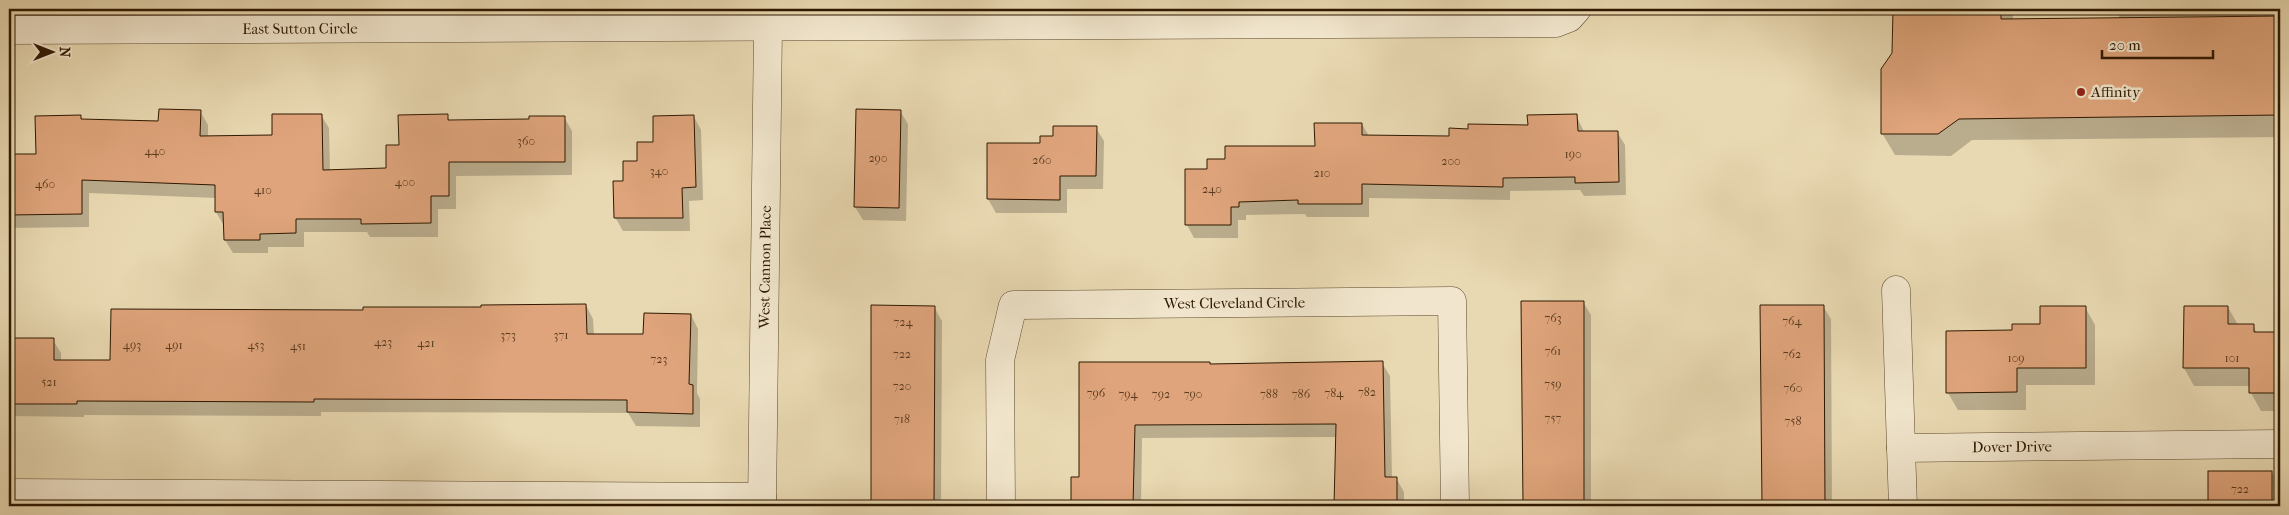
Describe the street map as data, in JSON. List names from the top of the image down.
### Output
{
  "streets": {
    "street": [
      "East Sutton Circle",
      "West Cannon Place",
      "West Cleveland Circle",
      "Dover Drive"
    ]
  },
  "crossings": [
    ["East Sutton Circle", "West Cannon Place"]
  ],
  "places": ["Affinity"],
  "house_numbers": [
    "360",
    "440",
    "190",
    "290",
    "260",
    "200",
    "340",
    "210",
    "400",
    "460",
    "240",
    "410",
    "763",
    "764",
    "724",
    "373",
    "371",
    "423",
    "421",
    "493",
    "491",
    "453",
    "451",
    "761",
    "722",
    "762",
    "109",
    "101",
    "723",
    "521",
    "759",
    "720",
    "760",
    "782",
    "796",
    "784",
    "794",
    "792",
    "790",
    "788",
    "786",
    "757",
    "718",
    "758",
    "722"
  ],
  "scale_bar": "20 m",
  "north": "right"
}
